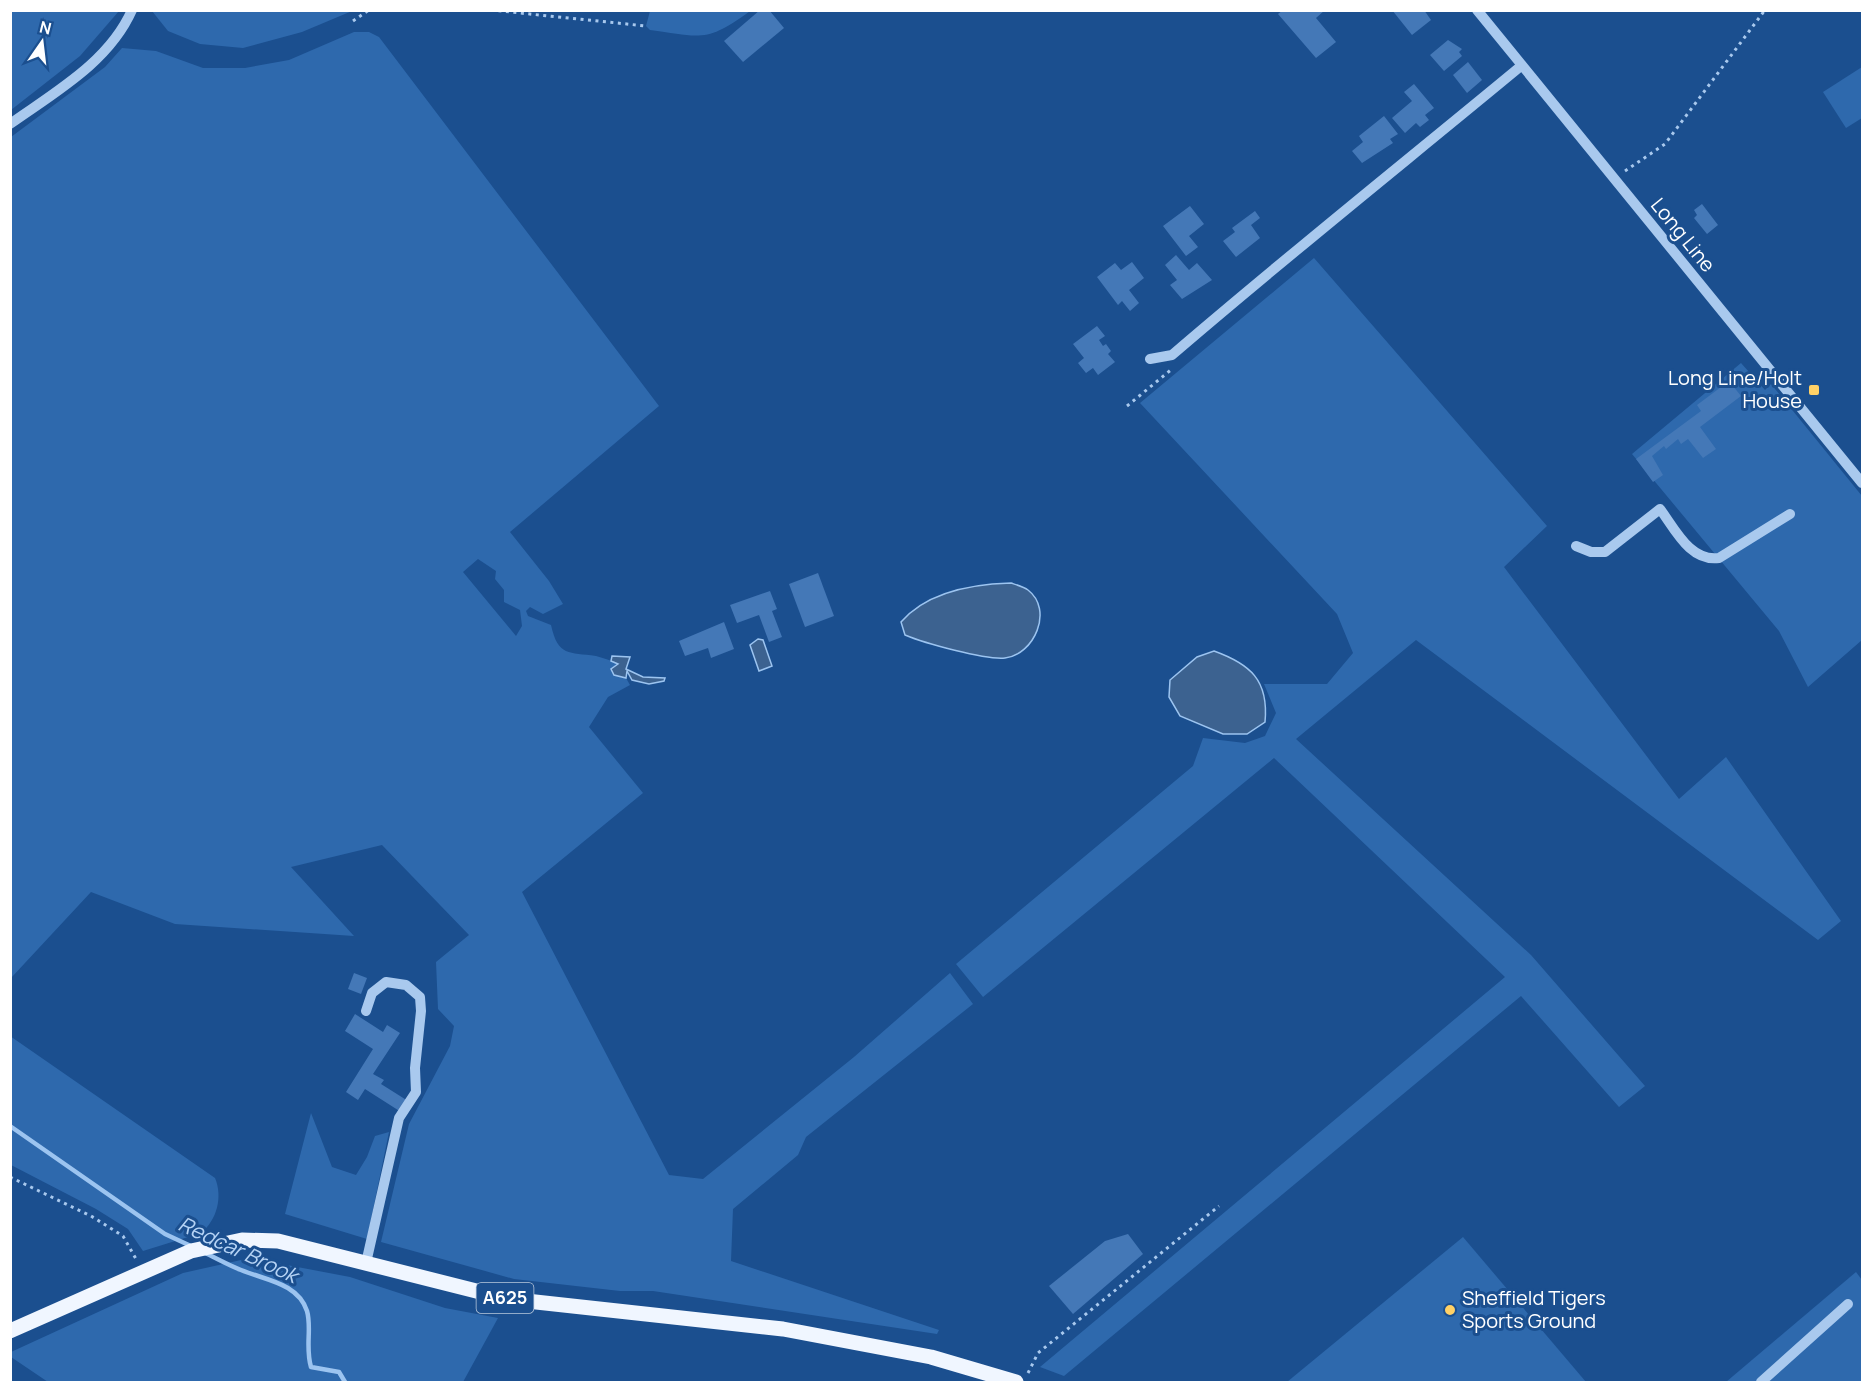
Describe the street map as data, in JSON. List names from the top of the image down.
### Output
{
  "streets": {
    "main road": ["A625"],
    "street": ["Long Line"]
  },
  "water": ["Redcar Brook"],
  "places": {
    "transit": ["Long Line/Holt House"],
    "other": ["Sheffield Tigers Sports Ground"]
  },
  "north": "top"
}
